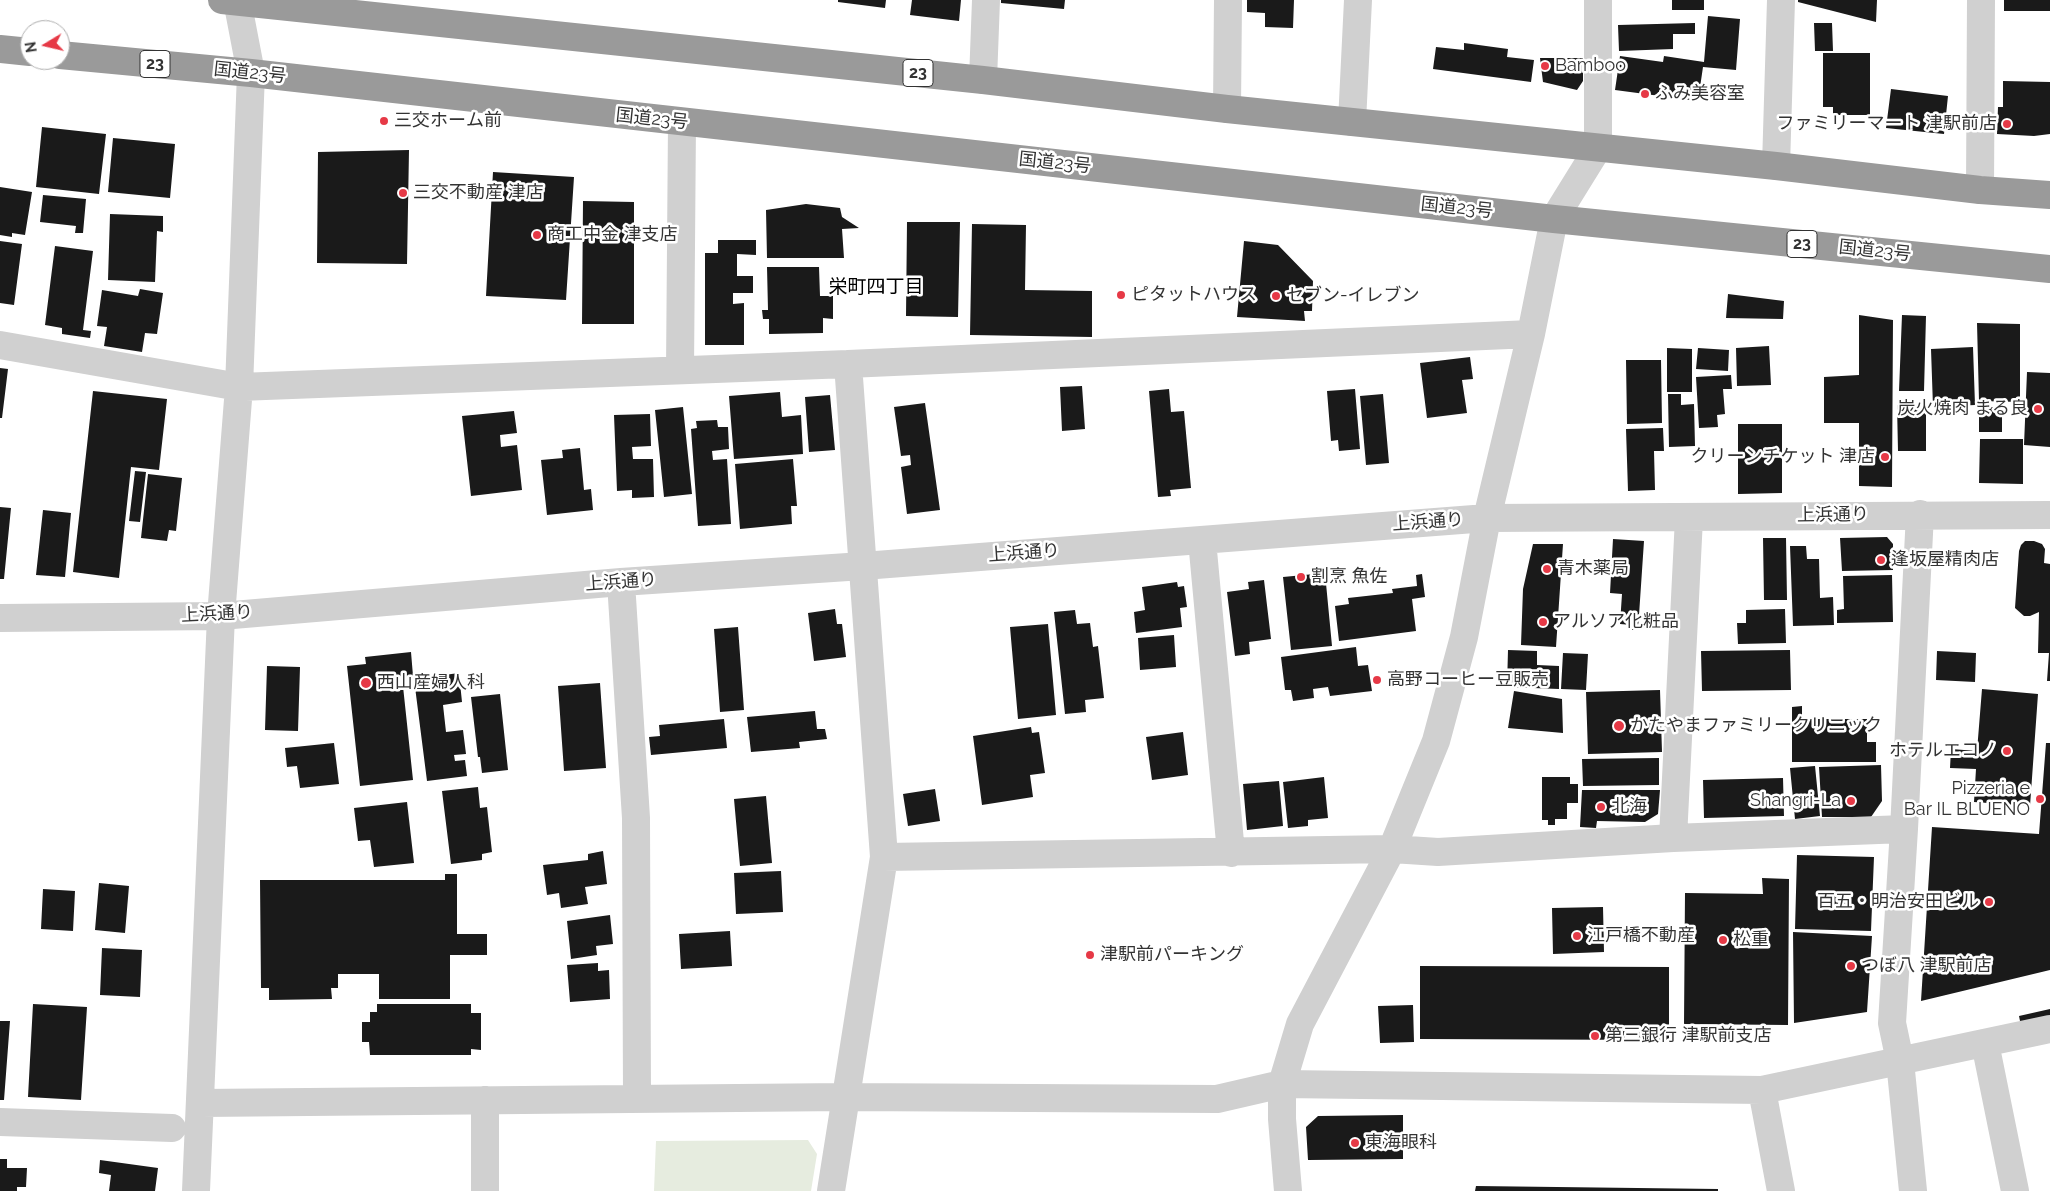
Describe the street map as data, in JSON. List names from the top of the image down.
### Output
{
  "streets": {
    "highway": ["23", "国道23号"],
    "street": ["上浜通り"]
  },
  "districts": ["栄町四丁目"],
  "places": [
    "Bamboo",
    "ふみ美容室",
    "三交ホーム前",
    "ファミリーマート 津駅前店",
    "三交不動産 津店",
    "商工中金 津支店",
    "ピタットハウス",
    "セブン-イレブン",
    "炭火焼肉 まる良",
    "クリーンチケット 津店",
    "逢坂屋精肉店",
    "青木薬局",
    "割烹 魚佐",
    "アルソア化粧品",
    "高野コーヒー豆販売",
    "西山産婦人科",
    "かたやまファミリークリニック",
    "ホテルエコノ",
    "Pizzeria e Bar IL BLUENO",
    "Shangri-La",
    "北海",
    "百五・明治安田ビル",
    "江戸橋不動産",
    "松重",
    "津駅前パーキング",
    "つぼ八 津駅前店",
    "第三銀行 津駅前支店",
    "東海眼科"
  ],
  "north": "left"
}
